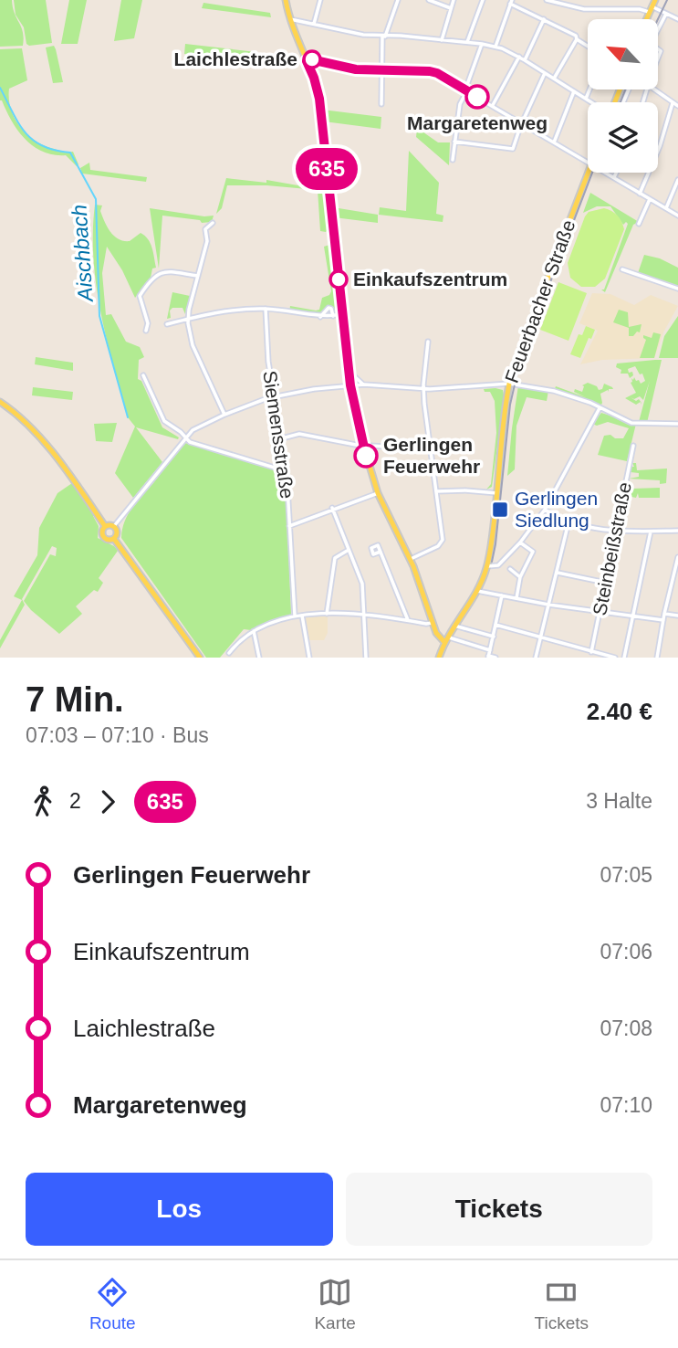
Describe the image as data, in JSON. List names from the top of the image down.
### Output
{
  "streets": {
    "main road": ["Feuerbacher Straße"],
    "street": ["Siemensstraße", "Steinbeißstraße"]
  },
  "water": ["Aischbach"],
  "places": {
    "other": [
      "Laichlestraße",
      "Margaretenweg",
      "Einkaufszentrum",
      "Gerlingen Feuerwehr"
    ],
    "transit": ["Gerlingen Siedlung"]
  },
  "lines": ["bus line 635"],
  "north": "top left",
  "page": {
    "on_map": "635",
    "heading": ["7 Min.", "07:03 – 07:10 · Bus", "2.40 €"],
    "legs": ["2", "635", "3 Halte"],
    "list": [
      {
        "name": "Gerlingen Feuerwehr",
        "value": "07:05"
      },
      {
        "name": "Einkaufszentrum",
        "value": "07:06"
      },
      {
        "name": "Laichlestraße",
        "value": "07:08"
      },
      {
        "name": "Margaretenweg",
        "value": "07:10"
      }
    ],
    "buttons": ["Los", "Tickets"],
    "tabs": ["Route", "Karte", "Tickets"]
  }
}
